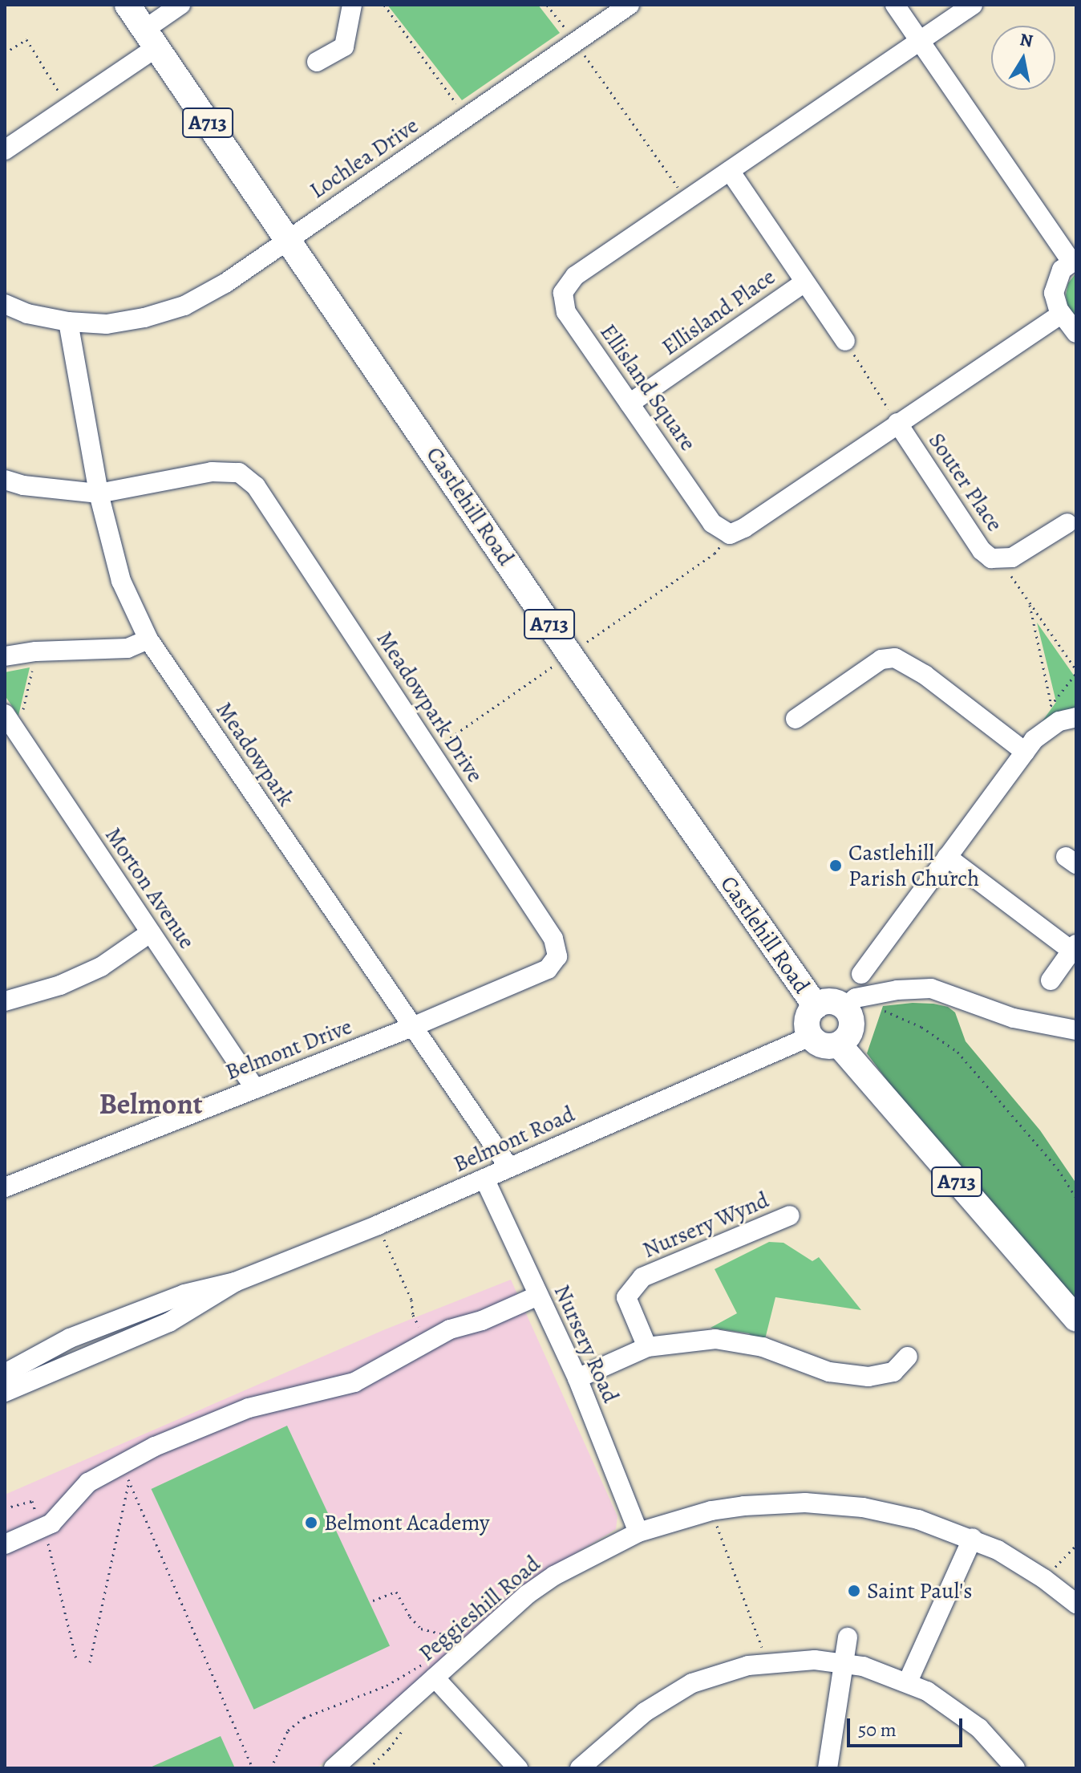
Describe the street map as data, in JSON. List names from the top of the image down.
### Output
{
  "streets": {
    "main road": ["A713", "Castlehill Road"],
    "street": [
      "Lochlea Drive",
      "Ellisland Place",
      "Ellisland Square",
      "Souter Place",
      "Meadowpark Drive",
      "Meadowpark",
      "Morton Avenue",
      "Belmont Drive",
      "Belmont Road",
      "Nursery Wynd",
      "Nursery Road",
      "Peggieshill Road"
    ]
  },
  "crossings": [
    ["A713", "Castlehill Road"],
    ["A713", "Belmont Road"],
    ["Lochlea Drive", "Castlehill Road"],
    ["Lochlea Drive", "Meadowpark"],
    ["Ellisland Place", "Ellisland Square"],
    ["Ellisland Square", "Souter Place"],
    ["Castlehill Road", "Belmont Road"],
    ["Meadowpark Drive", "Meadowpark"],
    ["Meadowpark Drive", "Belmont Drive"],
    ["Meadowpark", "Belmont Drive"],
    ["Meadowpark", "Belmont Road"],
    ["Morton Avenue", "Belmont Drive"],
    ["Belmont Road", "Nursery Road"],
    ["Nursery Road", "Peggieshill Road"]
  ],
  "districts": ["Belmont"],
  "places": ["Castlehill Parish Church", "Belmont Academy", "Saint Paul's"],
  "scale_bar": "50 m",
  "north": "top"
}
